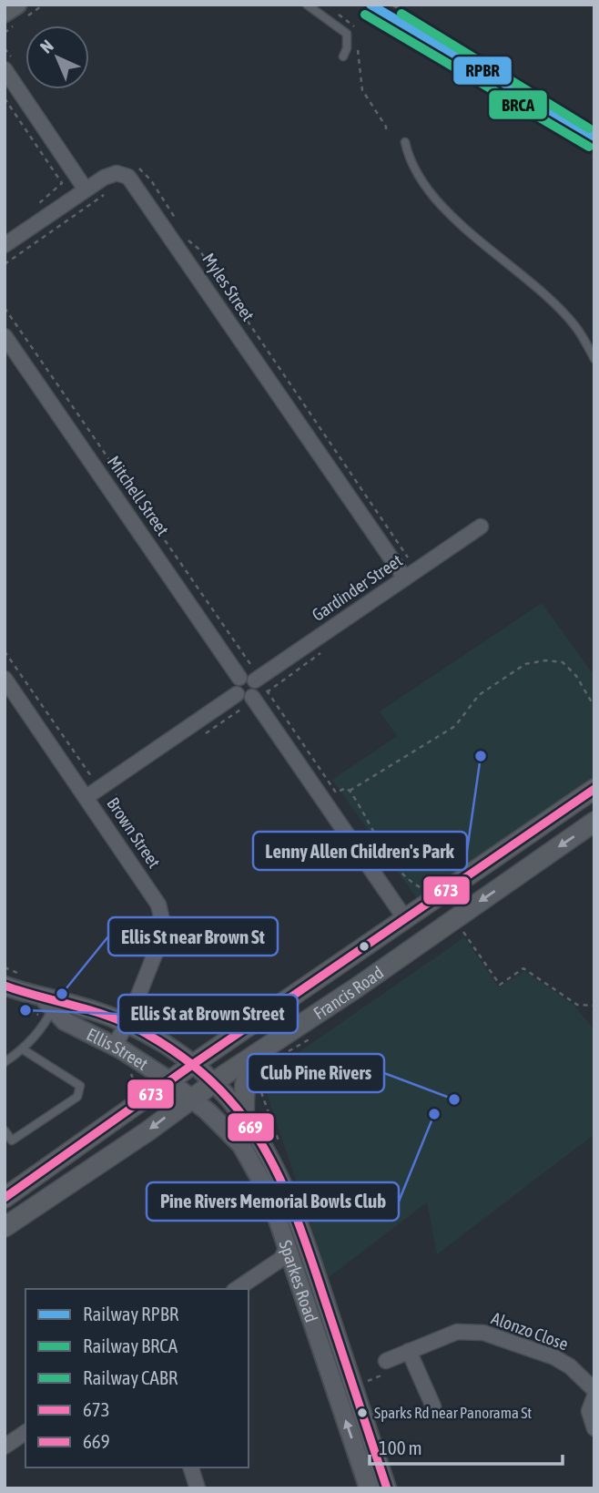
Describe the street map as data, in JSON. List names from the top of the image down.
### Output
{
  "streets": {
    "main road": ["Francis Road"],
    "street": [
      "Myles Street",
      "Mitchell Street",
      "Gardinder Street",
      "Brown Street",
      "Ellis Street",
      "Sparkes Road",
      "Alonzo Close"
    ]
  },
  "crossings": [
    ["Myles Street", "Gardinder Street"],
    ["Mitchell Street", "Gardinder Street"],
    ["Brown Street", "Ellis Street"],
    ["Francis Road", "Ellis Street"],
    ["Francis Road", "Sparkes Road"],
    ["Ellis Street", "Sparkes Road"]
  ],
  "places": [
    "Lenny Allen Children's Park",
    "Ellis St near Brown St",
    "Ellis St at Brown Street",
    "Club Pine Rivers",
    "Pine Rivers Memorial Bowls Club",
    "Sparks Rd near Panorama St"
  ],
  "lines": [
    "rail line RPBR",
    "rail line CABR",
    "rail line BRCA",
    "transit line 673",
    "transit line 669"
  ],
  "legend": [
    "Railway RPBR",
    "Railway BRCA",
    "Railway CABR",
    "673",
    "669"
  ],
  "scale_bar": "100 m",
  "north": "top left"
}
